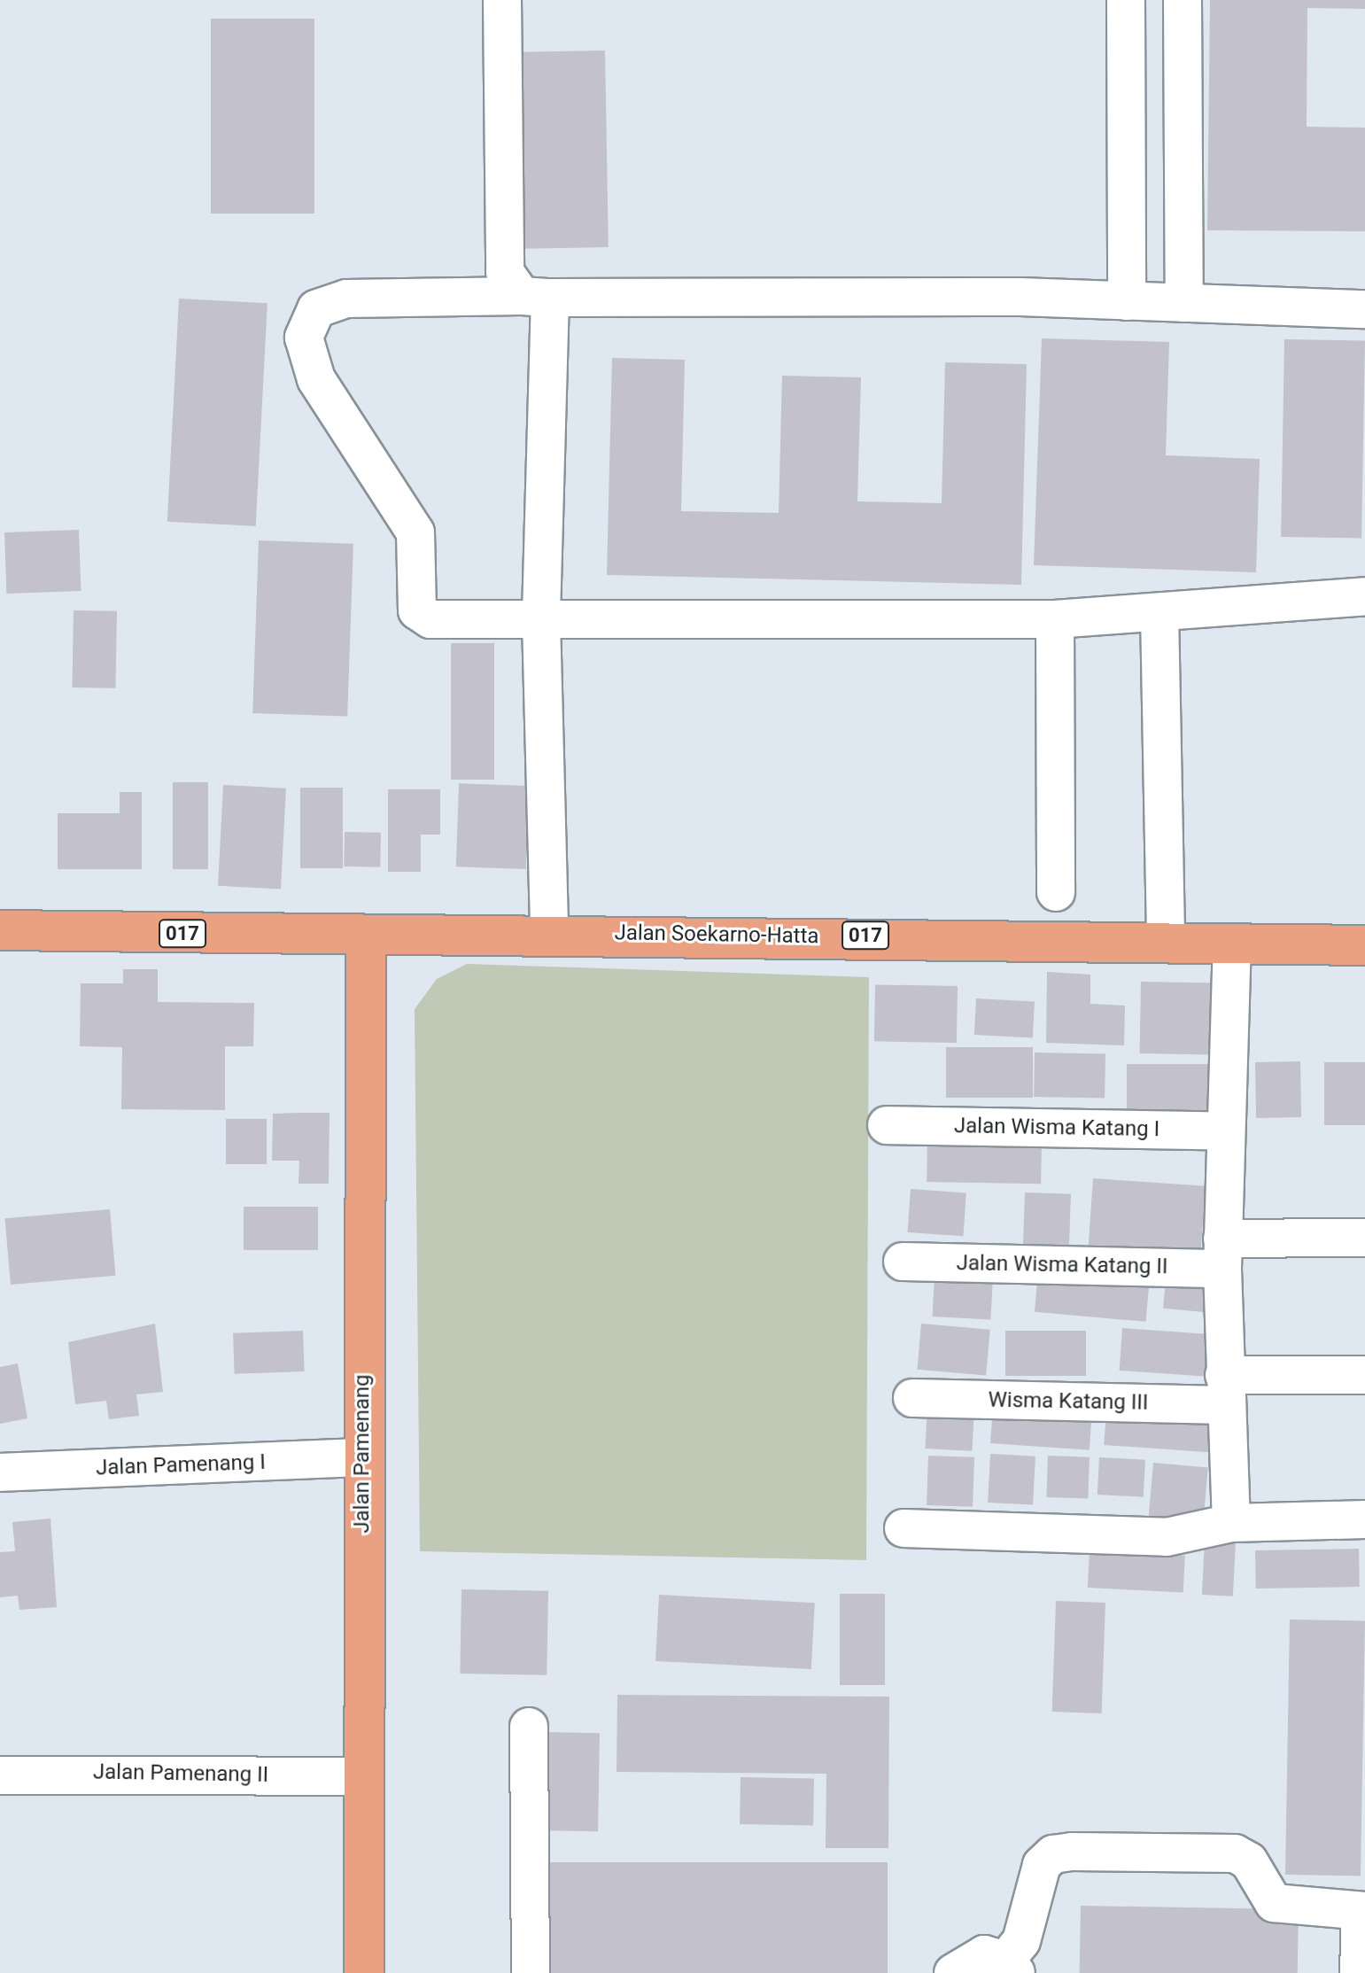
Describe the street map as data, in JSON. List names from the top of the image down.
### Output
{
  "streets": {
    "main road": ["017", "Jalan Soekarno-Hatta", "Jalan Pamenang"],
    "street": [
      "Jalan Wisma Katang I",
      "Jalan Wisma Katang II",
      "Wisma Katang III",
      "Jalan Pamenang I",
      "Jalan Pamenang II"
    ]
  },
  "crossings": [
    ["017", "Jalan Soekarno-Hatta"],
    ["017", "Jalan Pamenang"],
    ["Jalan Soekarno-Hatta", "Jalan Pamenang"],
    ["Jalan Pamenang", "Jalan Pamenang I"],
    ["Jalan Pamenang", "Jalan Pamenang II"]
  ]
}
